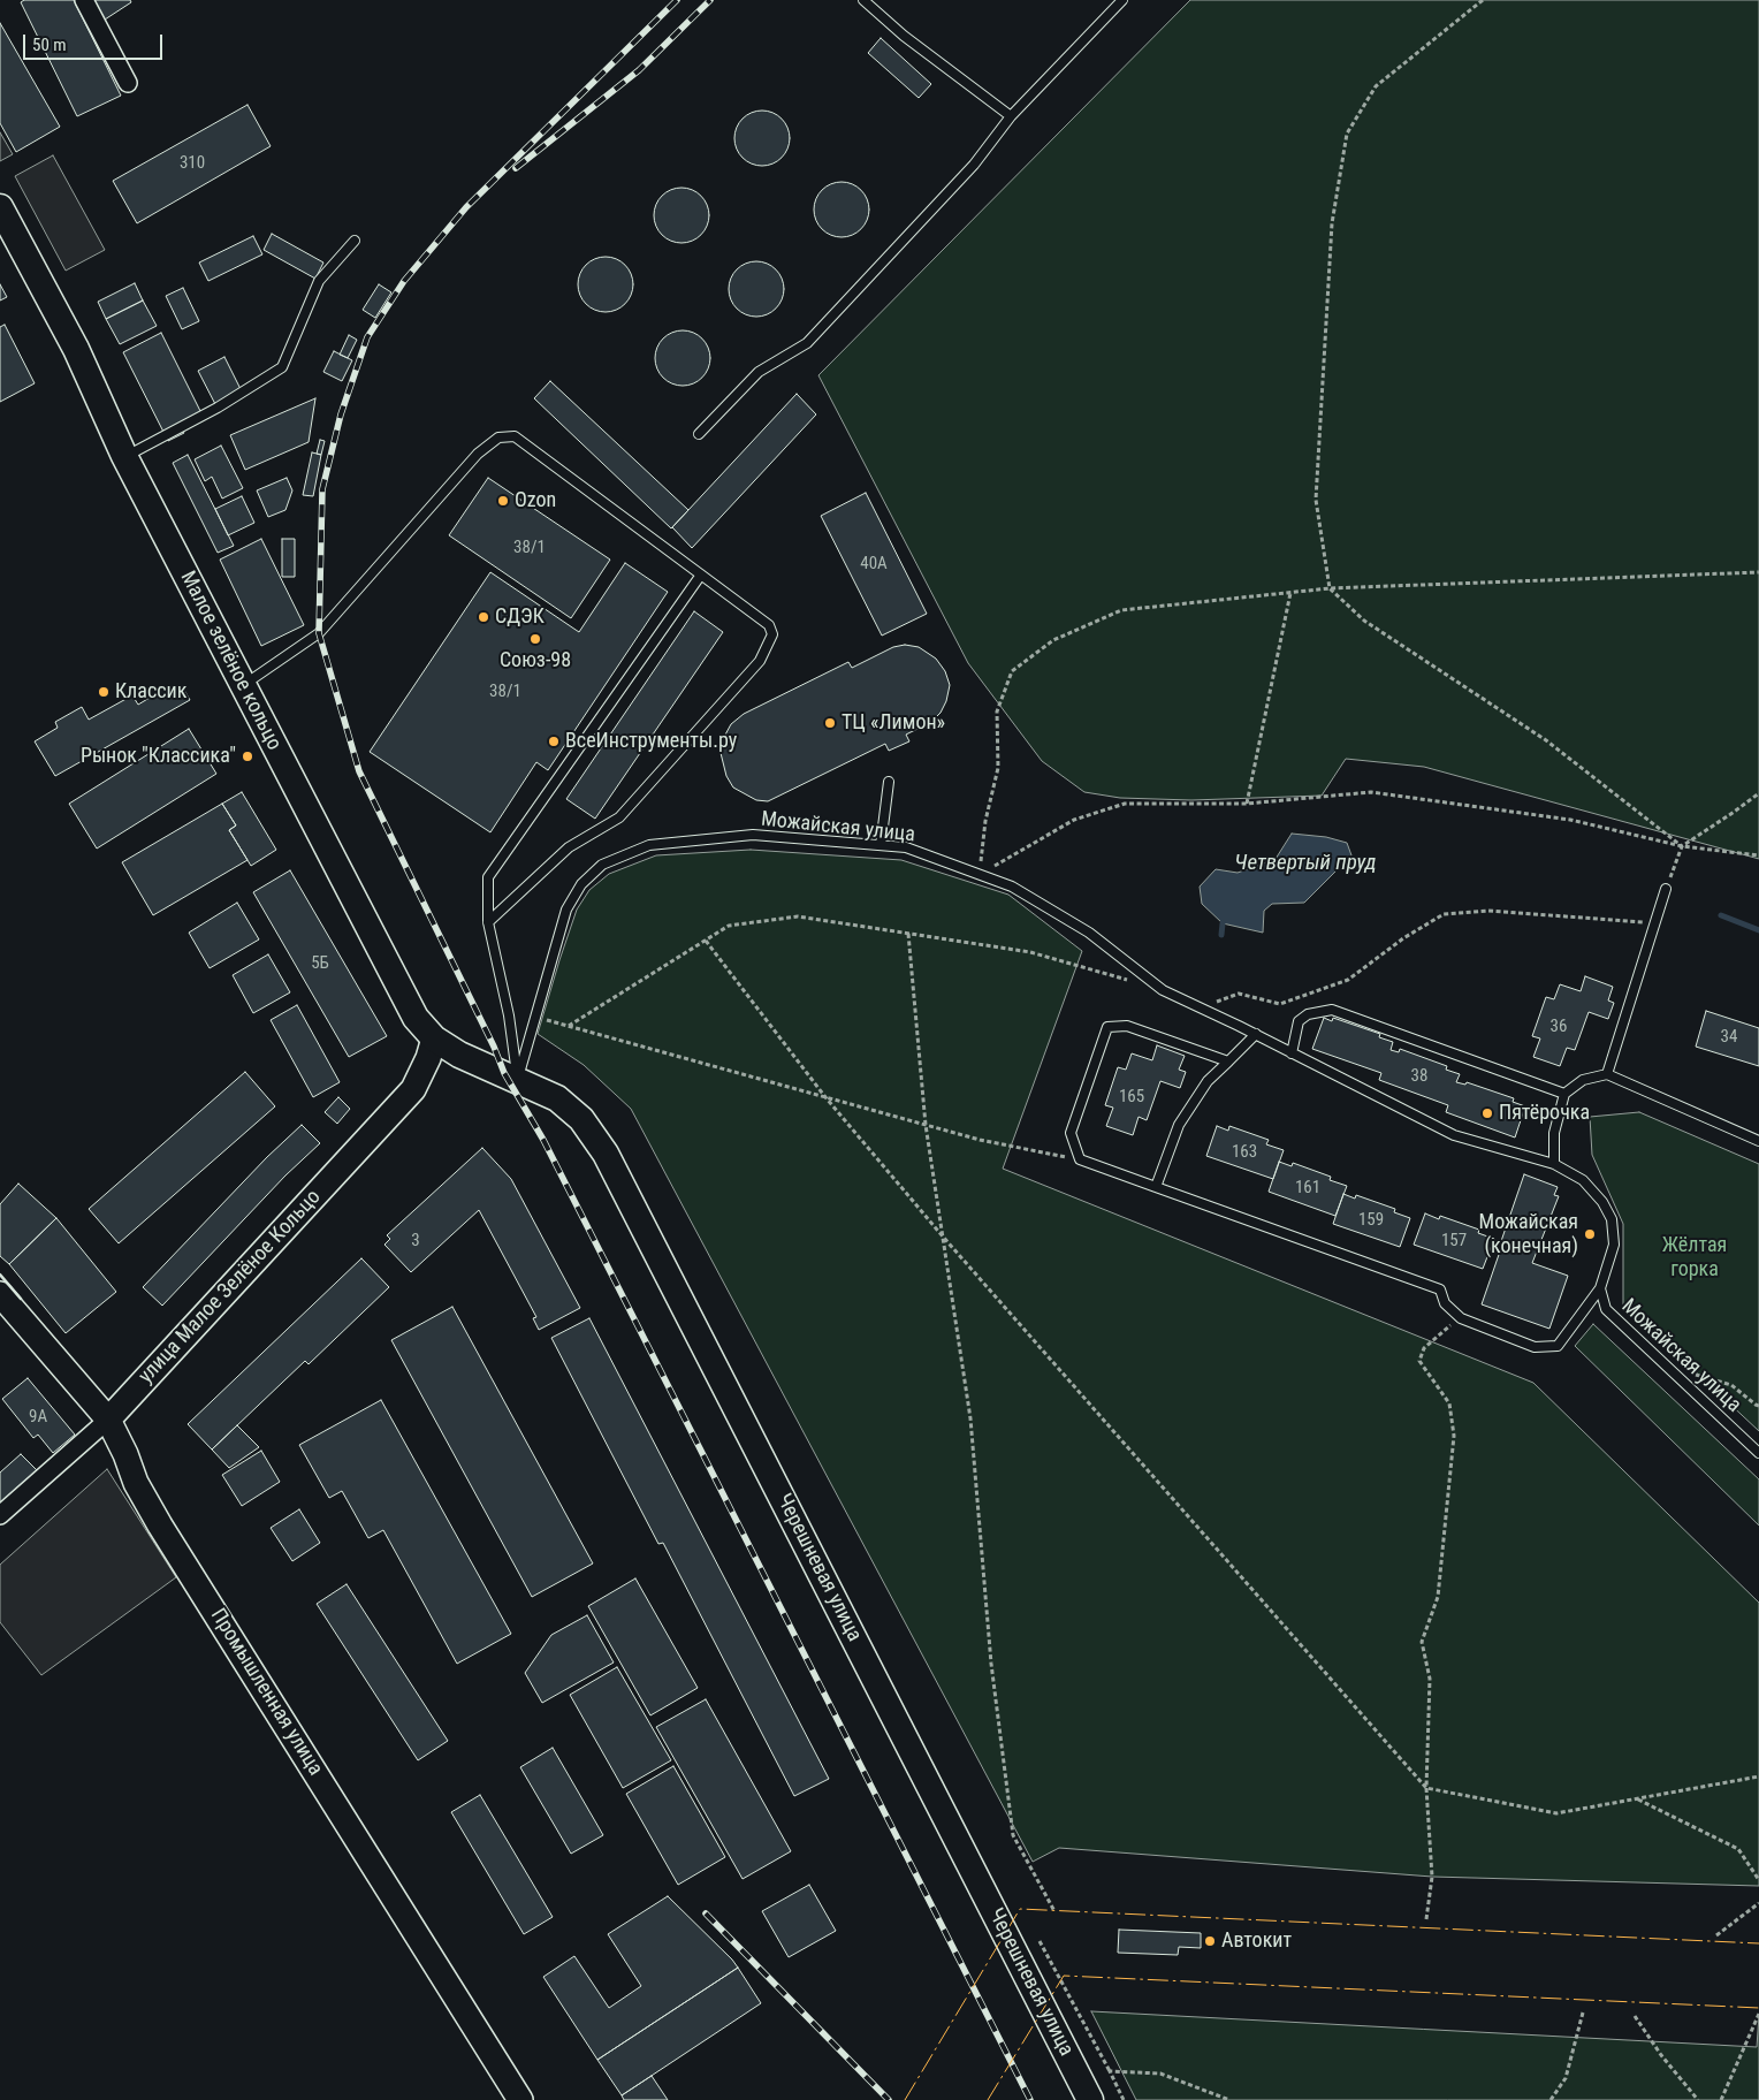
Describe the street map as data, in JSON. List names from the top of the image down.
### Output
{
  "streets": {
    "main road": ["Малое зелёное кольцо", "Черешневая улица"],
    "street": ["улица Малое Зелёное Кольцо", "Промышленная улица"],
    "lane": ["Можайская улица"]
  },
  "crossings": [
    ["Малое зелёное кольцо", "Можайская улица"],
    ["Малое зелёное кольцо", "улица Малое Зелёное Кольцо"],
    ["Малое зелёное кольцо", "Черешневая улица"],
    ["Можайская улица", "Черешневая улица"],
    ["улица Малое Зелёное Кольцо", "Промышленная улица"]
  ],
  "water": ["Четвертый пруд"],
  "parks": ["Жёлтая горка"],
  "places": [
    "Ozon",
    "СДЭК",
    "Союз-98",
    "Классик",
    "ТЦ «Лимон»",
    "ВсеИнструменты.ру",
    "Рынок \"Классика\"",
    "Пятёрочка",
    "Можайская (конечная)",
    "Автокит"
  ],
  "house_numbers": [
    "310",
    "38/1",
    "40А",
    "38/1",
    "5Б",
    "36",
    "34",
    "38",
    "165",
    "163",
    "161",
    "159",
    "3",
    "157",
    "9А"
  ],
  "scale_bar": "50 m"
}
